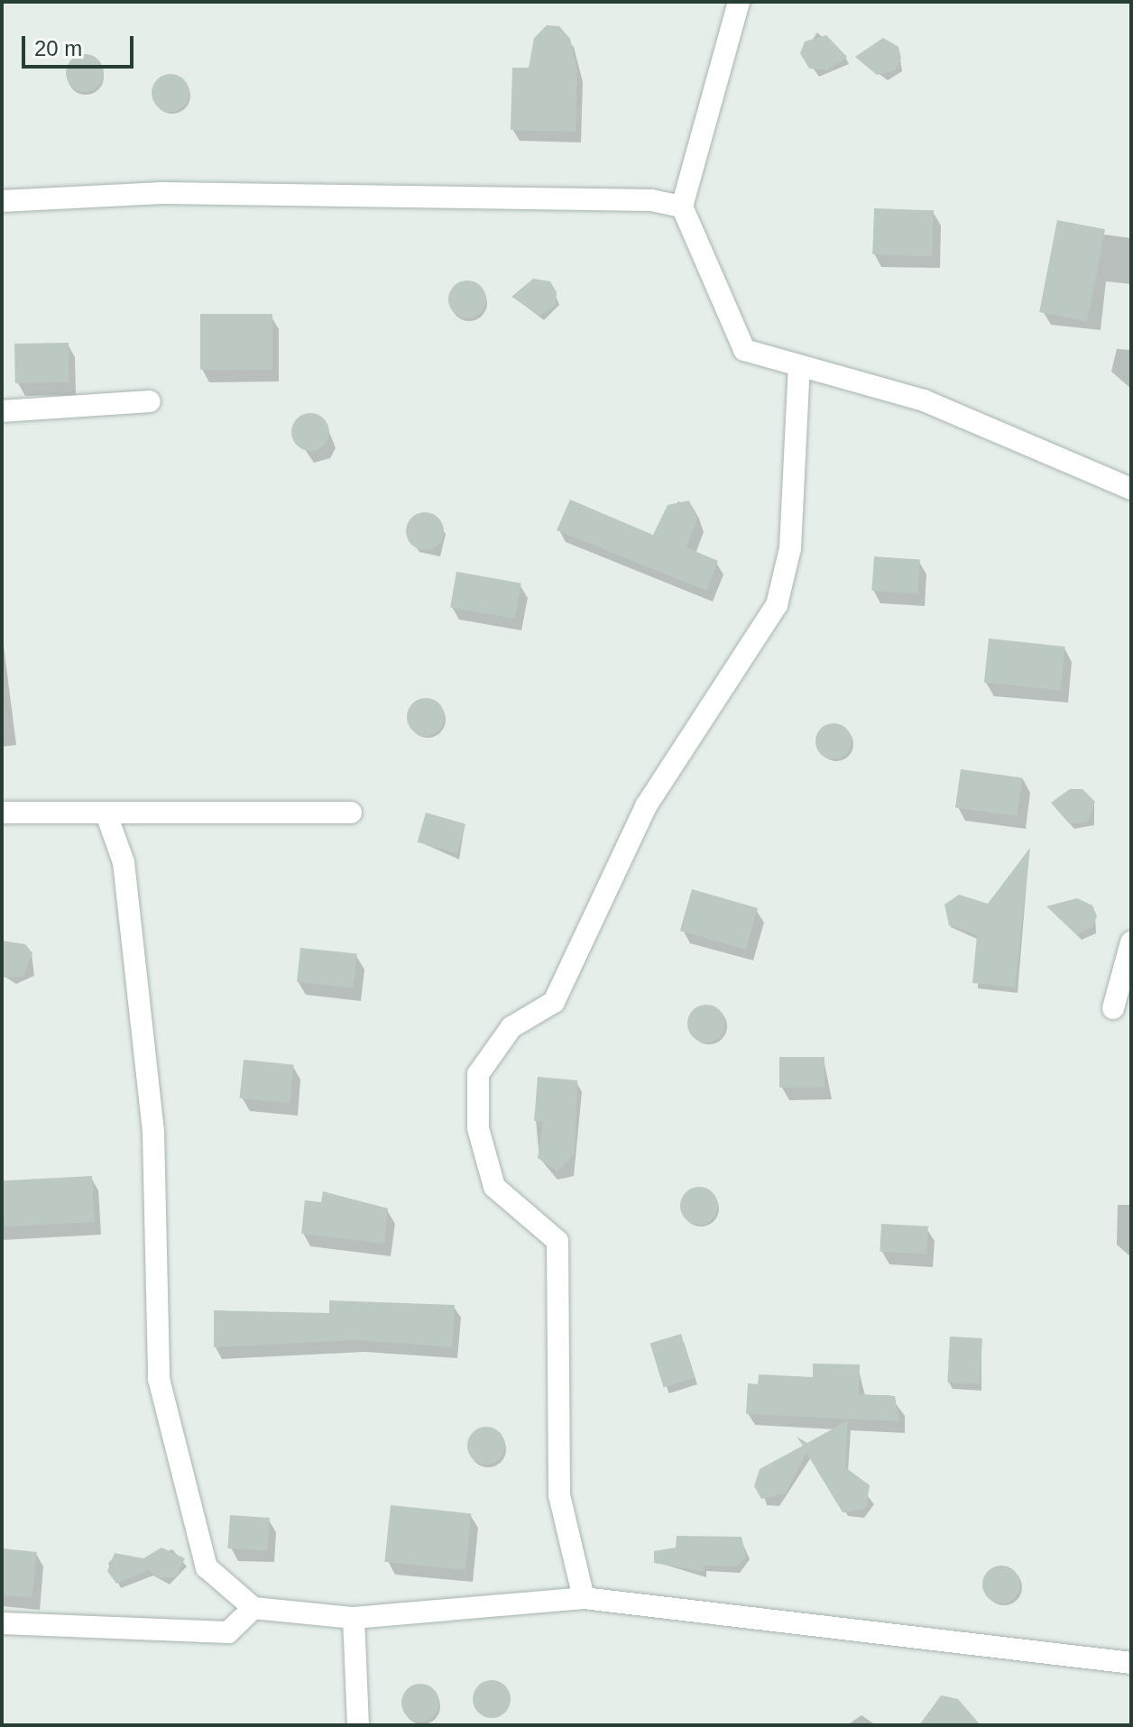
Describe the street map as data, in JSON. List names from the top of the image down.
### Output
{
  "scale_bar": "20 m"
}
